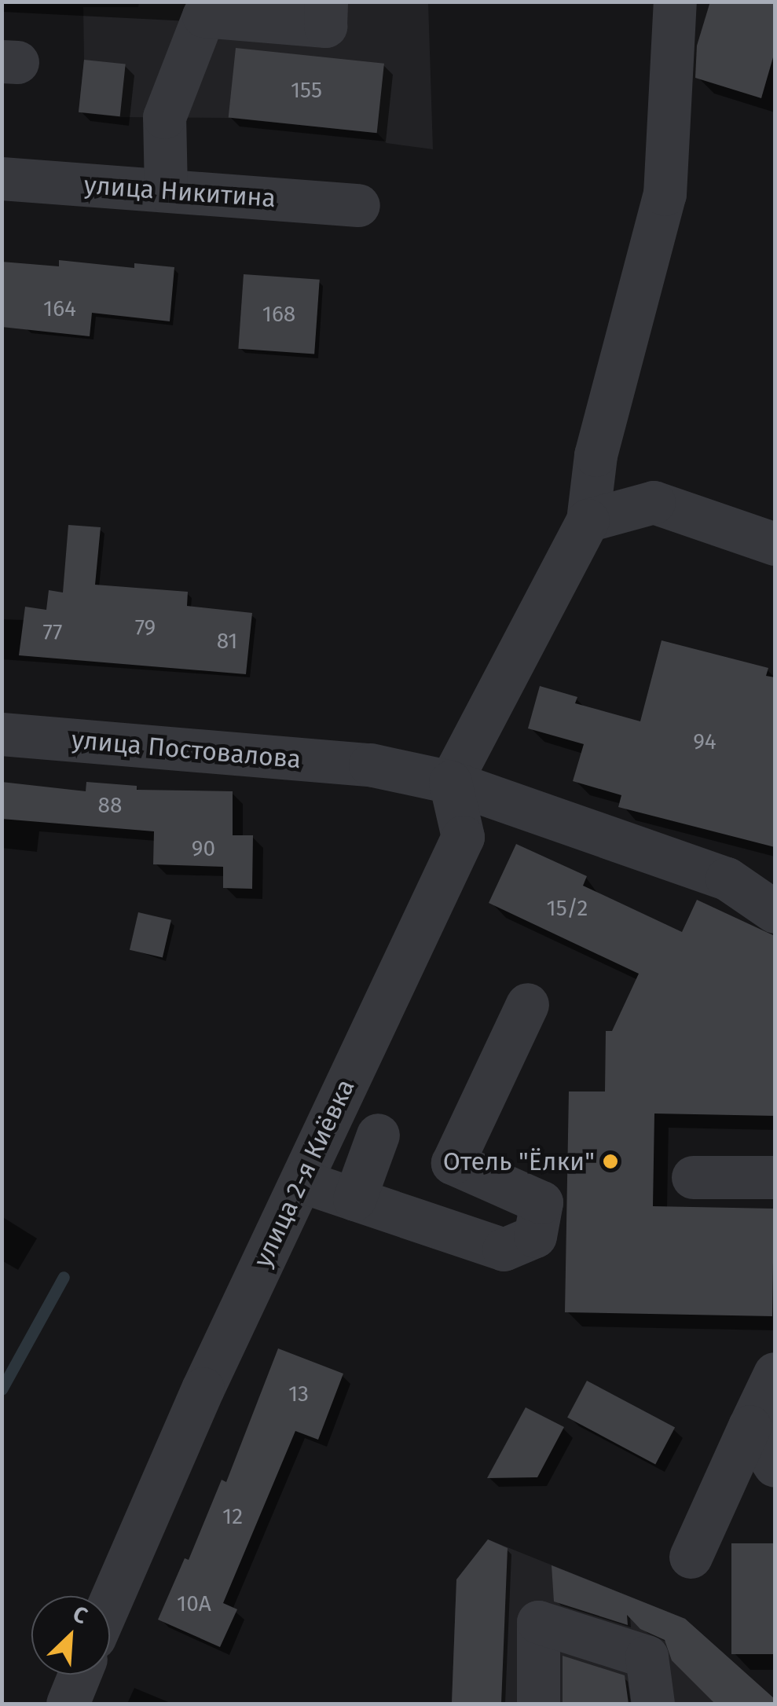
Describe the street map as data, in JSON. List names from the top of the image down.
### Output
{
  "streets": {
    "street": ["улица Никитина", "улица Постовалова", "улица 2-я Киёвка"]
  },
  "crossings": [
    ["улица Постовалова", "улица 2-я Киёвка"]
  ],
  "places": ["Отель \"Ёлки\""],
  "house_numbers": [
    "155",
    "164",
    "168",
    "79",
    "77",
    "81",
    "94",
    "88",
    "90",
    "15/2",
    "13",
    "12",
    "10А"
  ],
  "north": "top right"
}
